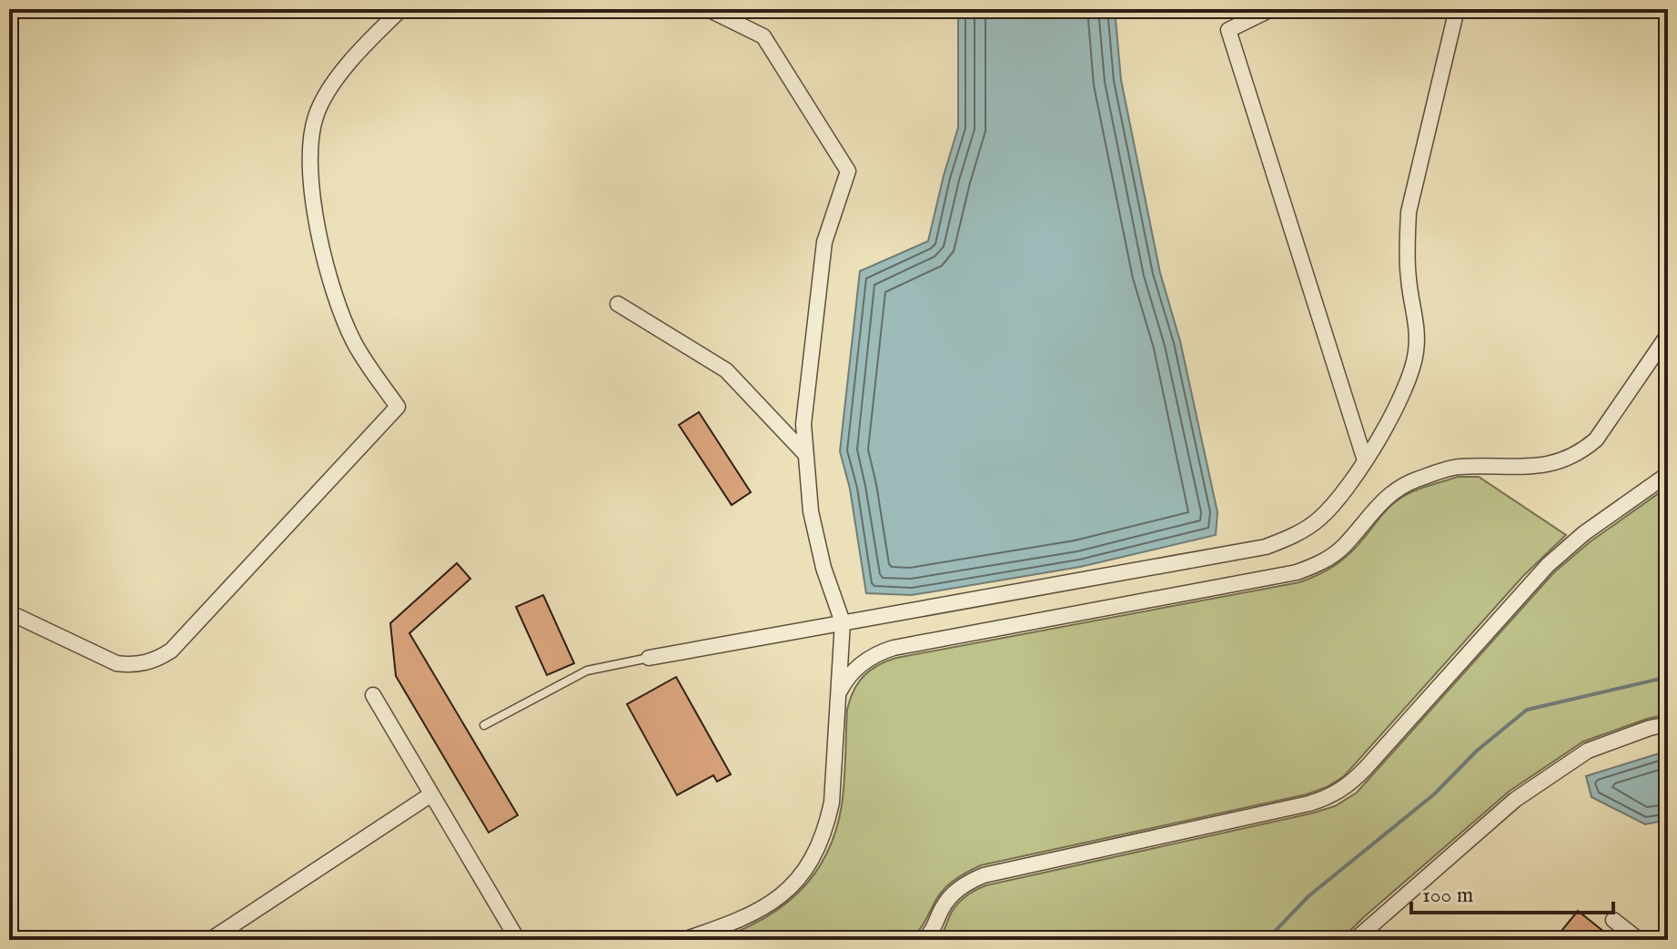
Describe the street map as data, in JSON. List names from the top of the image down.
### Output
{
  "scale_bar": "100 m"
}
